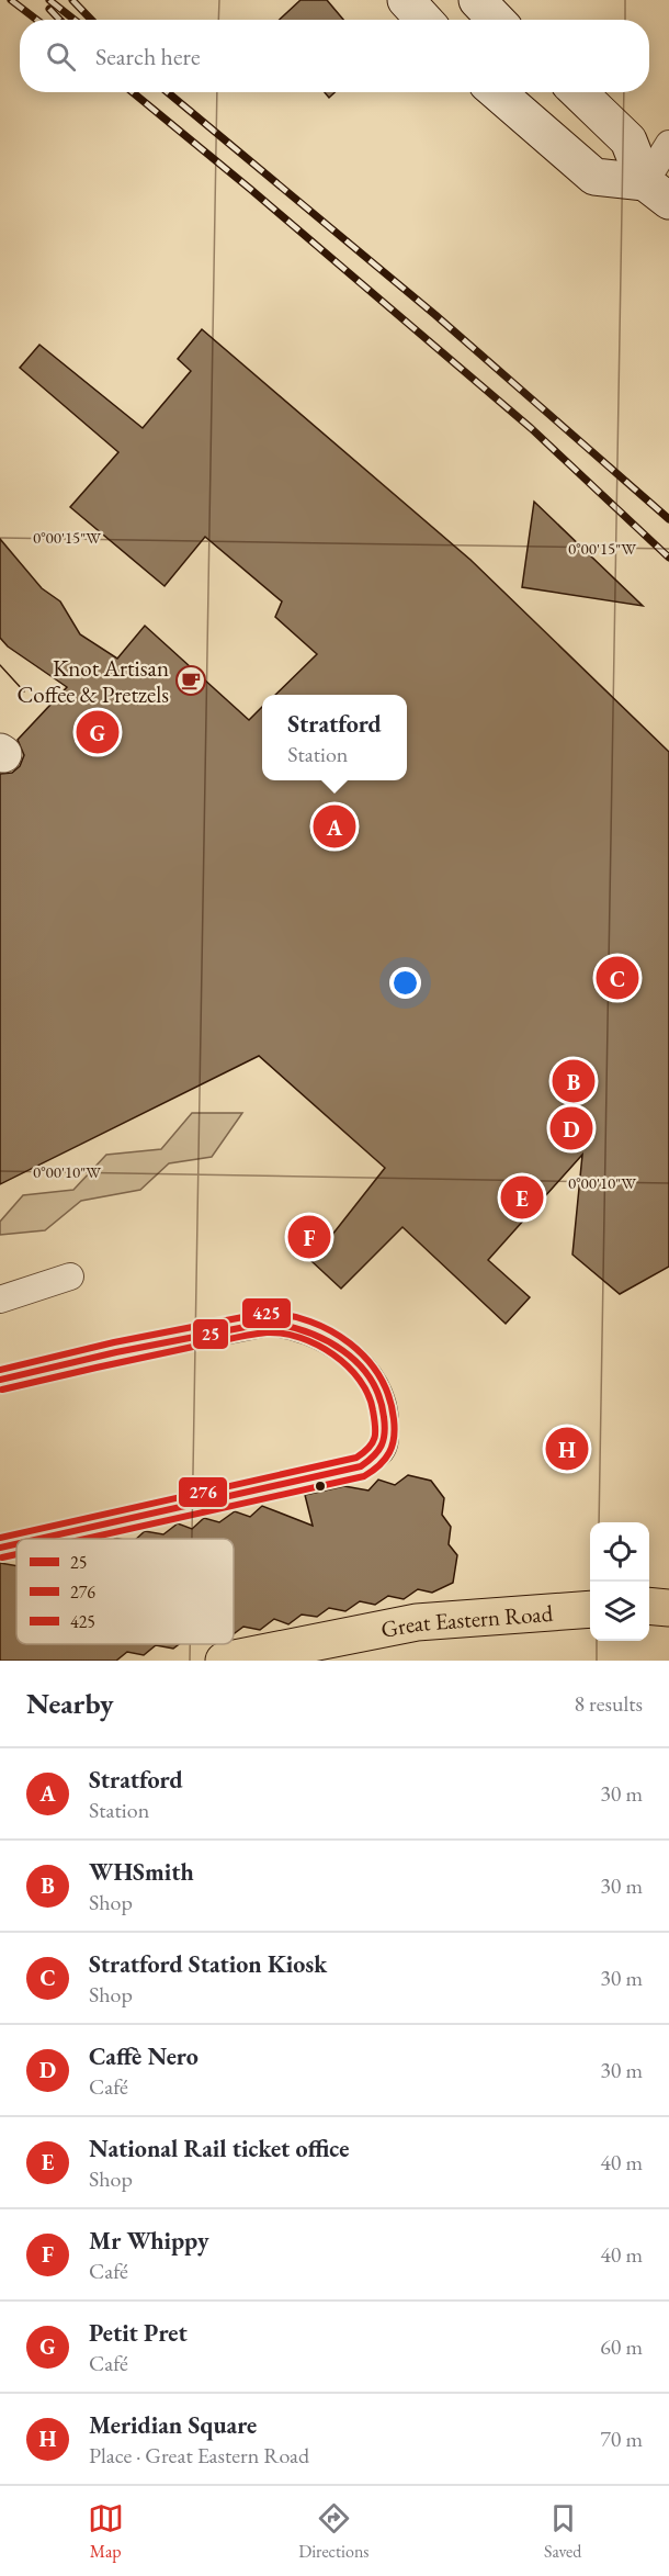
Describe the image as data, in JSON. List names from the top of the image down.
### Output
{
  "streets": {
    "main road": ["Great Eastern Road"]
  },
  "places": {
    "cafe": ["Knot Artisan Coffee & Pretzels"]
  },
  "lines": ["transit line 425", "transit line 25", "transit line 276"],
  "legend": ["25", "276", "425"],
  "page": {
    "search": "Search here",
    "popup": ["Stratford", "Station"],
    "pins": [
      "G",
      "A",
      "C",
      "B",
      "D",
      "E",
      "F",
      "H"
    ],
    "heading": ["Nearby", "8 results"],
    "list": [
      {
        "mark": "A",
        "name": "Stratford",
        "note": "Station",
        "value": "30 m"
      },
      {
        "mark": "B",
        "name": "WHSmith",
        "note": "Shop",
        "value": "30 m"
      },
      {
        "mark": "C",
        "name": "Stratford Station Kiosk",
        "note": "Shop",
        "value": "30 m"
      },
      {
        "mark": "D",
        "name": "Caffè Nero",
        "note": "Café",
        "value": "30 m"
      },
      {
        "mark": "E",
        "name": "National Rail ticket office",
        "note": "Shop",
        "value": "40 m"
      },
      {
        "mark": "F",
        "name": "Mr Whippy",
        "note": "Café",
        "value": "40 m"
      },
      {
        "mark": "G",
        "name": "Petit Pret",
        "note": "Café",
        "value": "60 m"
      },
      {
        "mark": "H",
        "name": "Meridian Square",
        "note": "Place · Great Eastern Road",
        "value": "70 m"
      }
    ],
    "nav": ["Map", "Directions", "Saved"]
  },
  "coordinates": ["0°00'15\"W", "0°00'10\"W"]
}
